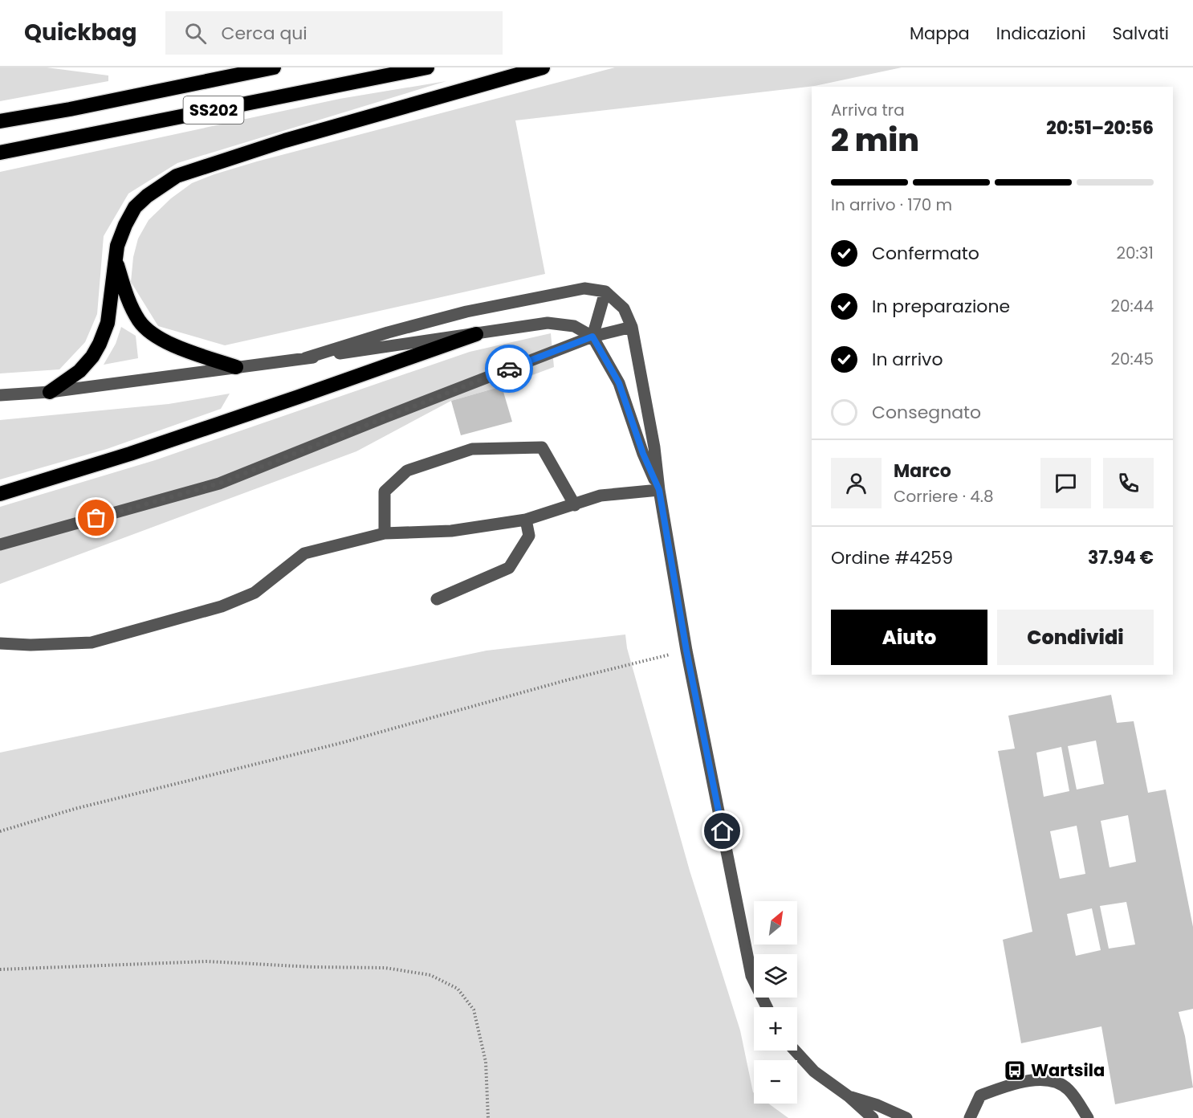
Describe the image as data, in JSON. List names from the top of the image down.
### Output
{
  "streets": {
    "highway": ["SS202"]
  },
  "places": {
    "bus stop": ["Wartsila"]
  },
  "north": "top right",
  "page": {
    "header": "Quickbag",
    "search": "Cerca qui",
    "nav": ["Mappa", "Indicazioni", "Salvati"],
    "heading": ["2 min", "Arriva tra", "20:51–20:56"],
    "panel": [
      "Marco",
      "Corriere · 4.8",
      "Ordine #4259",
      "37.94 €"
    ],
    "bar": "In arrivo · 170 m",
    "list": [
      ["Confermato", "20:31"],
      ["In preparazione", "20:44"],
      ["In arrivo", "20:45"],
      "Consegnato"
    ],
    "buttons": ["Aiuto", "Condividi"],
    "map_buttons": ["+", "−"]
  }
}
